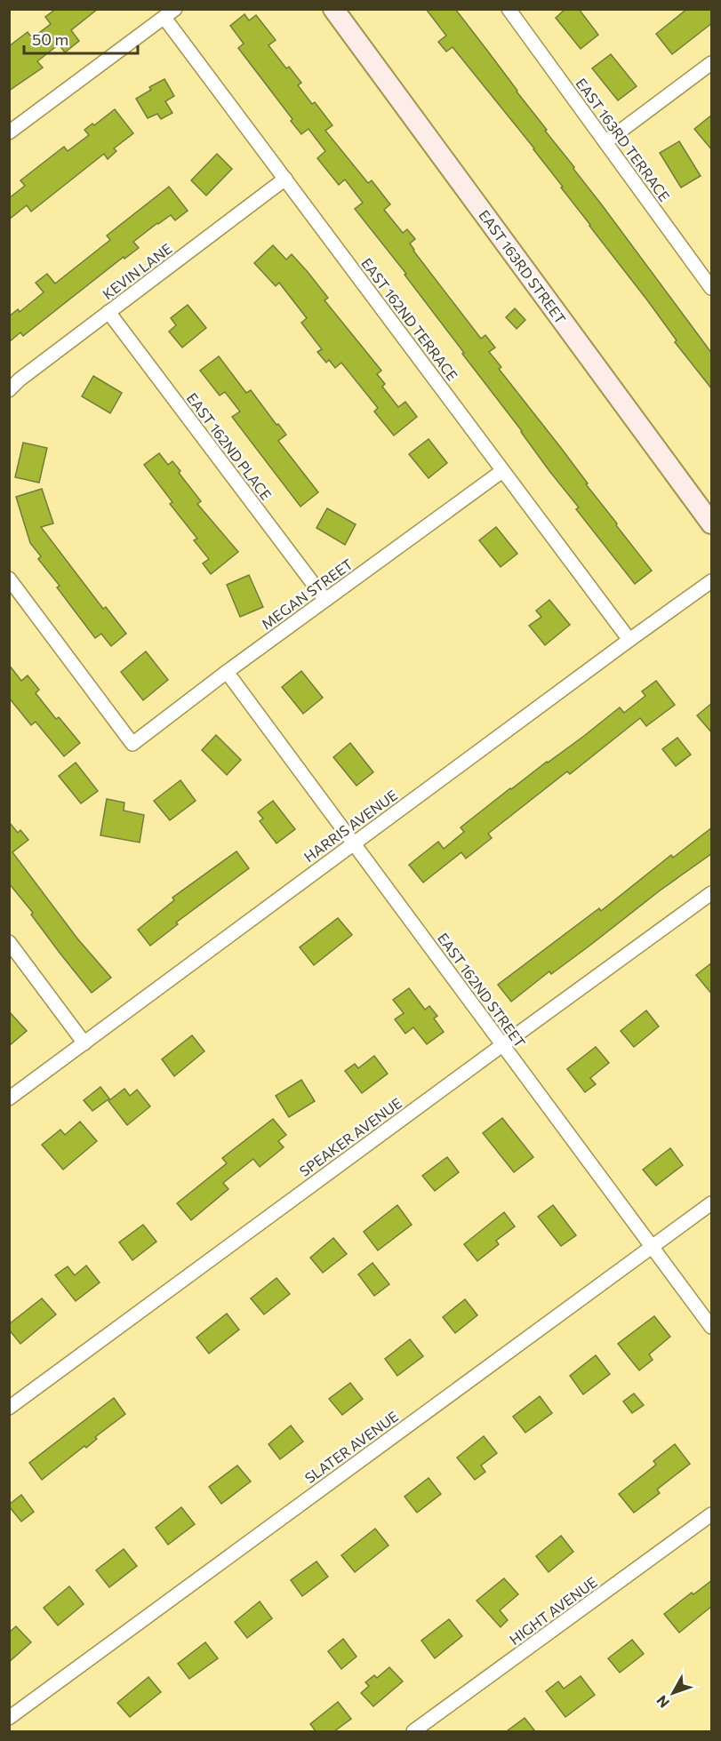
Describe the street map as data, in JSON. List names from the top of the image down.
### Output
{
  "streets": {
    "street": [
      "EAST 163RD TERRACE",
      "EAST 163RD STREET",
      "KEVIN LANE",
      "EAST 162ND TERRACE",
      "EAST 162ND PLACE",
      "MEGAN STREET",
      "HARRIS AVENUE",
      "EAST 162ND STREET",
      "SPEAKER AVENUE",
      "SLATER AVENUE",
      "HIGHT AVENUE"
    ]
  },
  "crossings": [
    ["KEVIN LANE", "EAST 162ND TERRACE"],
    ["KEVIN LANE", "EAST 162ND PLACE"],
    ["EAST 162ND TERRACE", "MEGAN STREET"],
    ["EAST 162ND TERRACE", "HARRIS AVENUE"],
    ["EAST 162ND PLACE", "MEGAN STREET"],
    ["MEGAN STREET", "EAST 162ND STREET"],
    ["HARRIS AVENUE", "EAST 162ND STREET"],
    ["EAST 162ND STREET", "SPEAKER AVENUE"],
    ["EAST 162ND STREET", "SLATER AVENUE"]
  ],
  "scale_bar": "50 m",
  "north": "bottom left"
}
